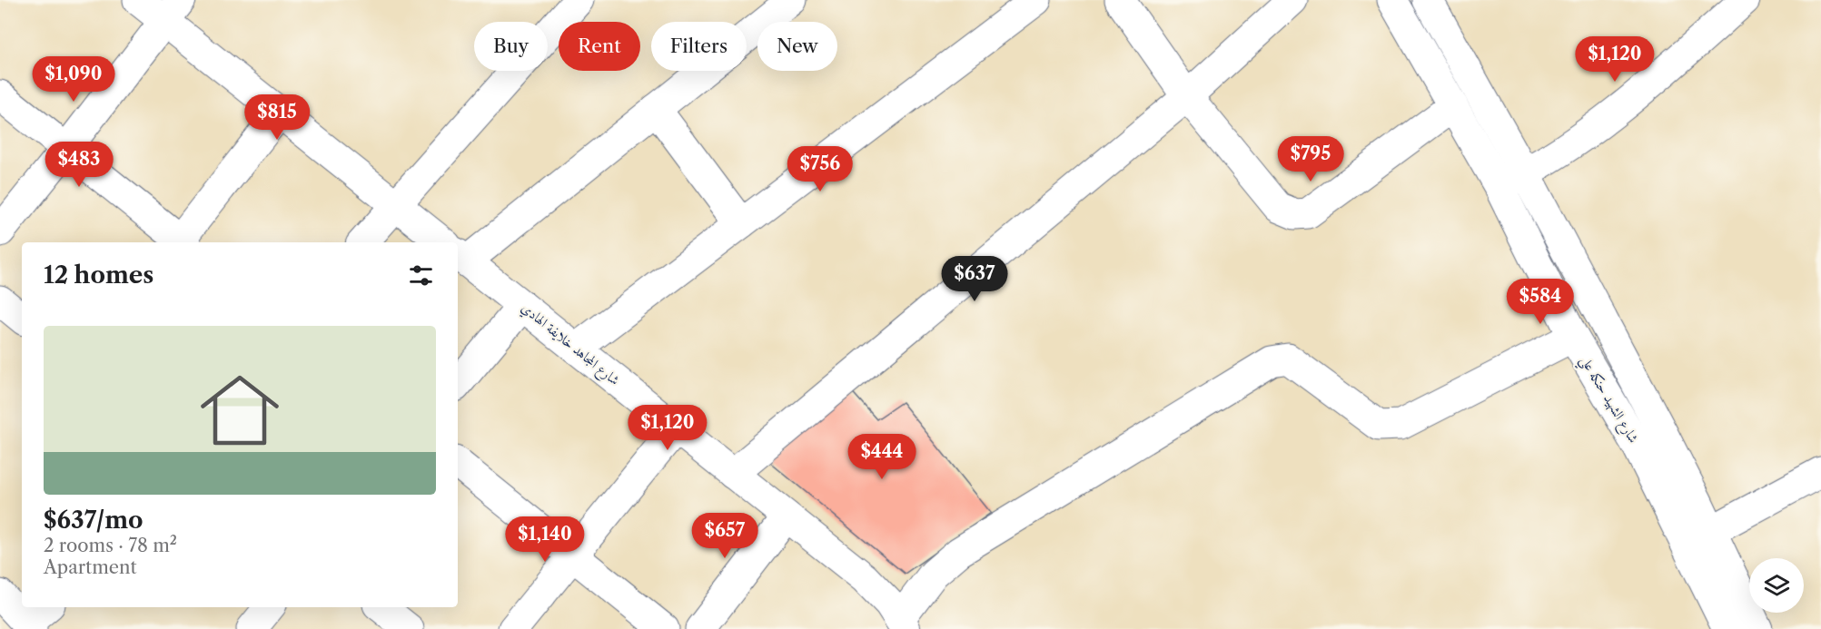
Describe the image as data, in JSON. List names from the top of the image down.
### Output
{
  "streets": {
    "street": ["شارع المجاهد خلايفة الهادي", "شارع الشهيد حنكه علي"]
  },
  "page": {
    "chip": [
      "Buy",
      "Rent",
      "Filters",
      "New"
    ],
    "price": [
      "$1,120",
      "$1,090",
      "$815",
      "$795",
      "$483",
      "$756",
      "$637",
      "$584",
      "$1,120",
      "$444",
      "$657",
      "$1,140"
    ],
    "heading": "12 homes",
    "list": [
      {
        "name": "$637/mo",
        "note": "2 rooms · 78 m² · Apartment"
      }
    ]
  }
}
